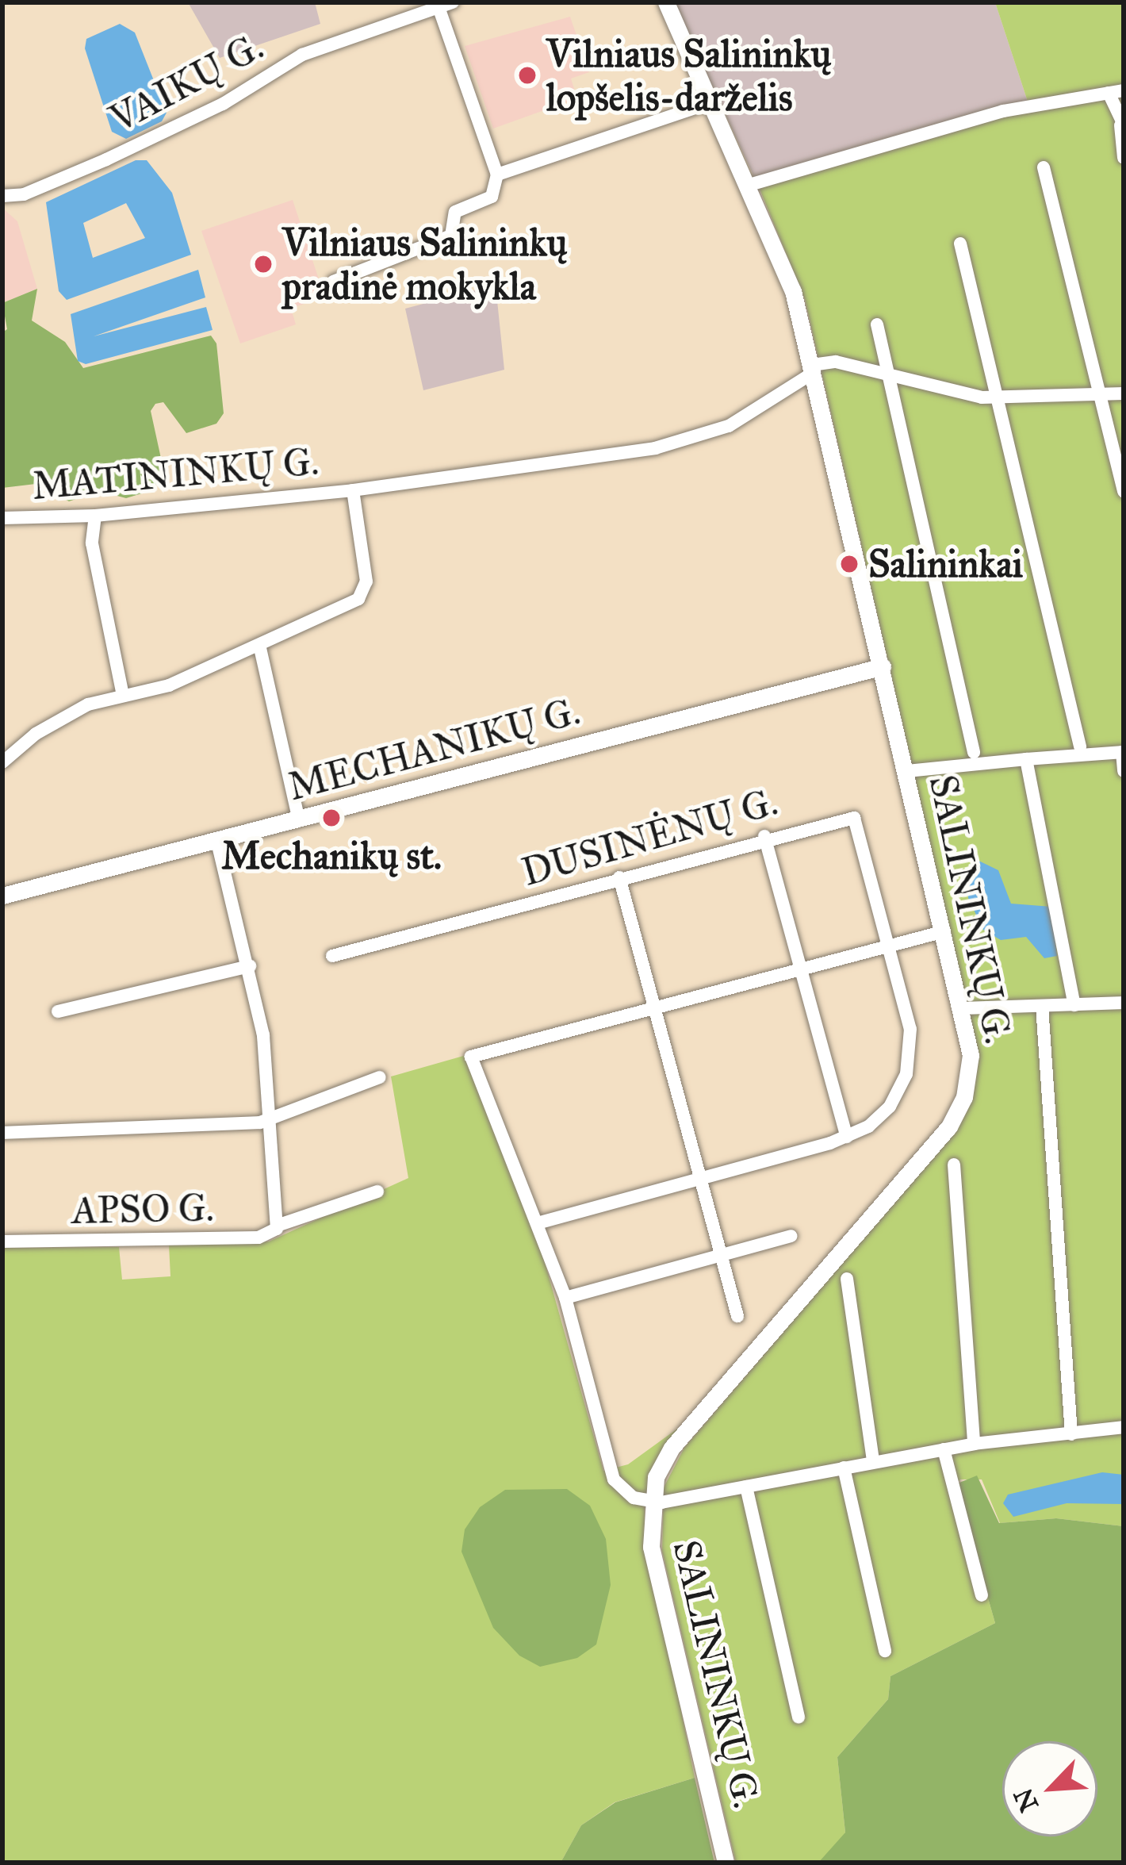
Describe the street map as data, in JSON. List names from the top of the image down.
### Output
{
  "streets": {
    "main road": ["MECHANIKŲ G.", "SALININKŲ G."],
    "street": [
      "VAIKŲ G.",
      "MATININKŲ G.",
      "DUSINĖNŲ G.",
      "APSO G."
    ]
  },
  "crossings": [
    ["MATININKŲ G.", "SALININKŲ G."],
    ["MECHANIKŲ G.", "SALININKŲ G."]
  ],
  "places": [
    "Vilniaus Salininkų lopšelis-darželis",
    "Vilniaus Salininkų pradinė mokykla",
    "Salininkai",
    "Mechanikų st."
  ],
  "north": "bottom left"
}
